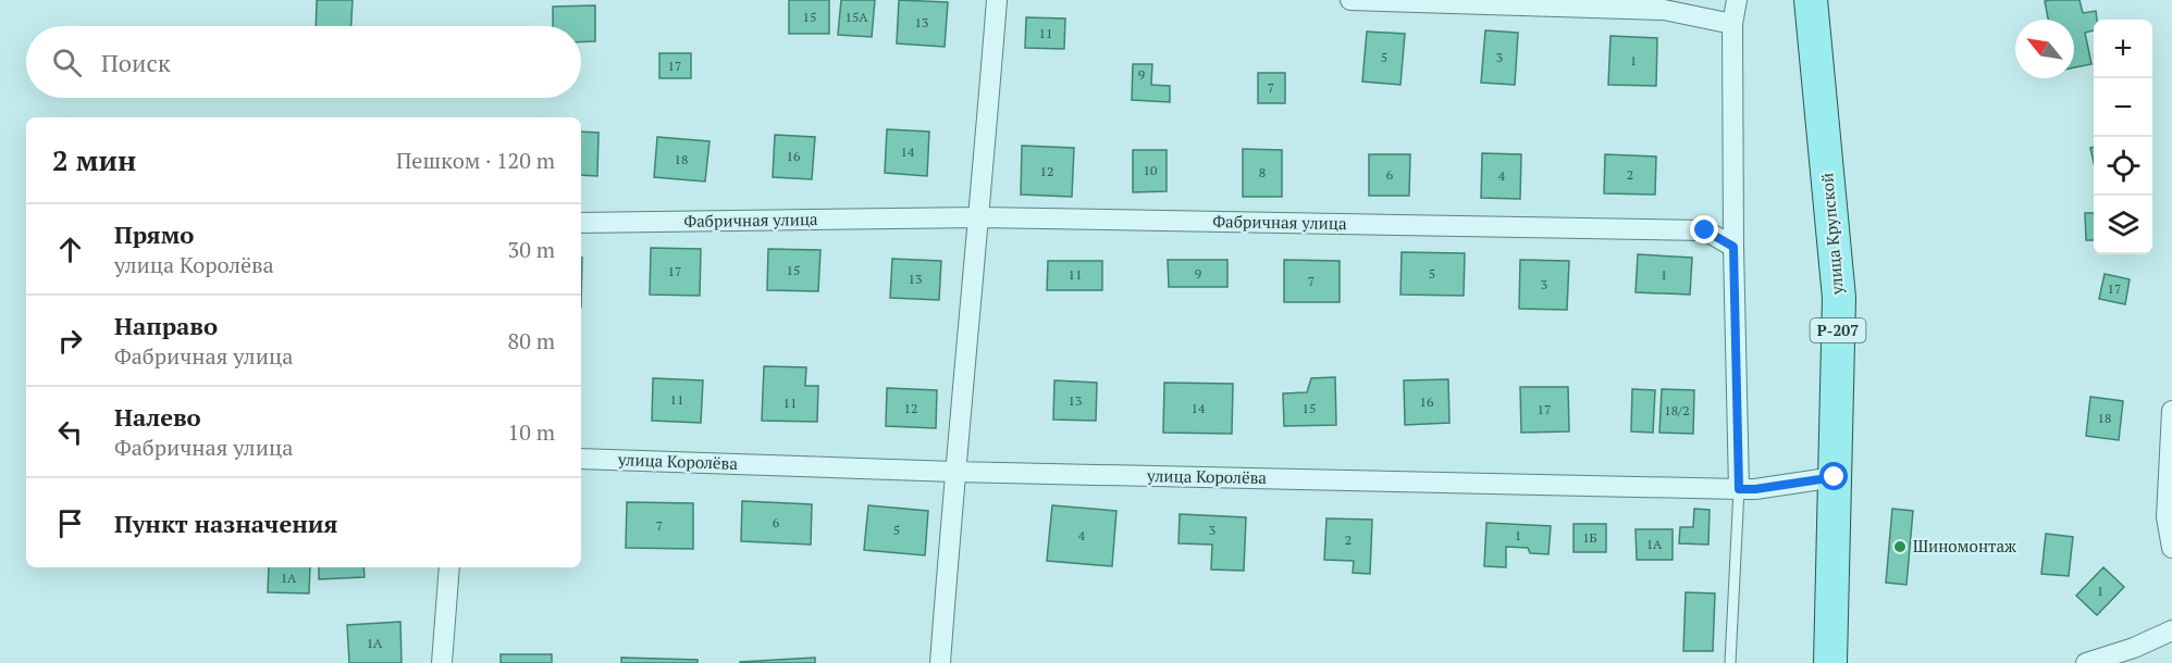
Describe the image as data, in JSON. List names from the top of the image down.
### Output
{
  "streets": {
    "main road": ["улица Крупской", "Р-207"],
    "street": ["Фабричная улица", "улица Королёва"]
  },
  "crossings": [
    ["улица Крупской", "улица Королёва"]
  ],
  "places": ["Шиномонтаж"],
  "house_numbers": [
    "15",
    "15А",
    "13",
    "11",
    "5",
    "3",
    "1",
    "17",
    "9",
    "7",
    "14",
    "16",
    "18",
    "10",
    "12",
    "8",
    "6",
    "2",
    "4",
    "15",
    "17",
    "9",
    "5",
    "11",
    "1",
    "13",
    "7",
    "3",
    "17",
    "11",
    "13",
    "16",
    "11",
    "12",
    "14",
    "15",
    "17",
    "18/2",
    "18",
    "6",
    "7",
    "5",
    "3",
    "4",
    "1",
    "1Б",
    "2",
    "1А",
    "1А",
    "1",
    "1А"
  ],
  "north": "top left",
  "page": {
    "map_buttons": ["+", "−"],
    "search": "Поиск",
    "heading": ["2 мин", "Пешком · 120 m"],
    "list": [
      ["Прямо", "улица Королёва", "30 m"],
      ["Направо", "Фабричная улица", "80 m"],
      ["Налево", "Фабричная улица", "10 m"],
      "Пункт назначения"
    ]
  }
}
